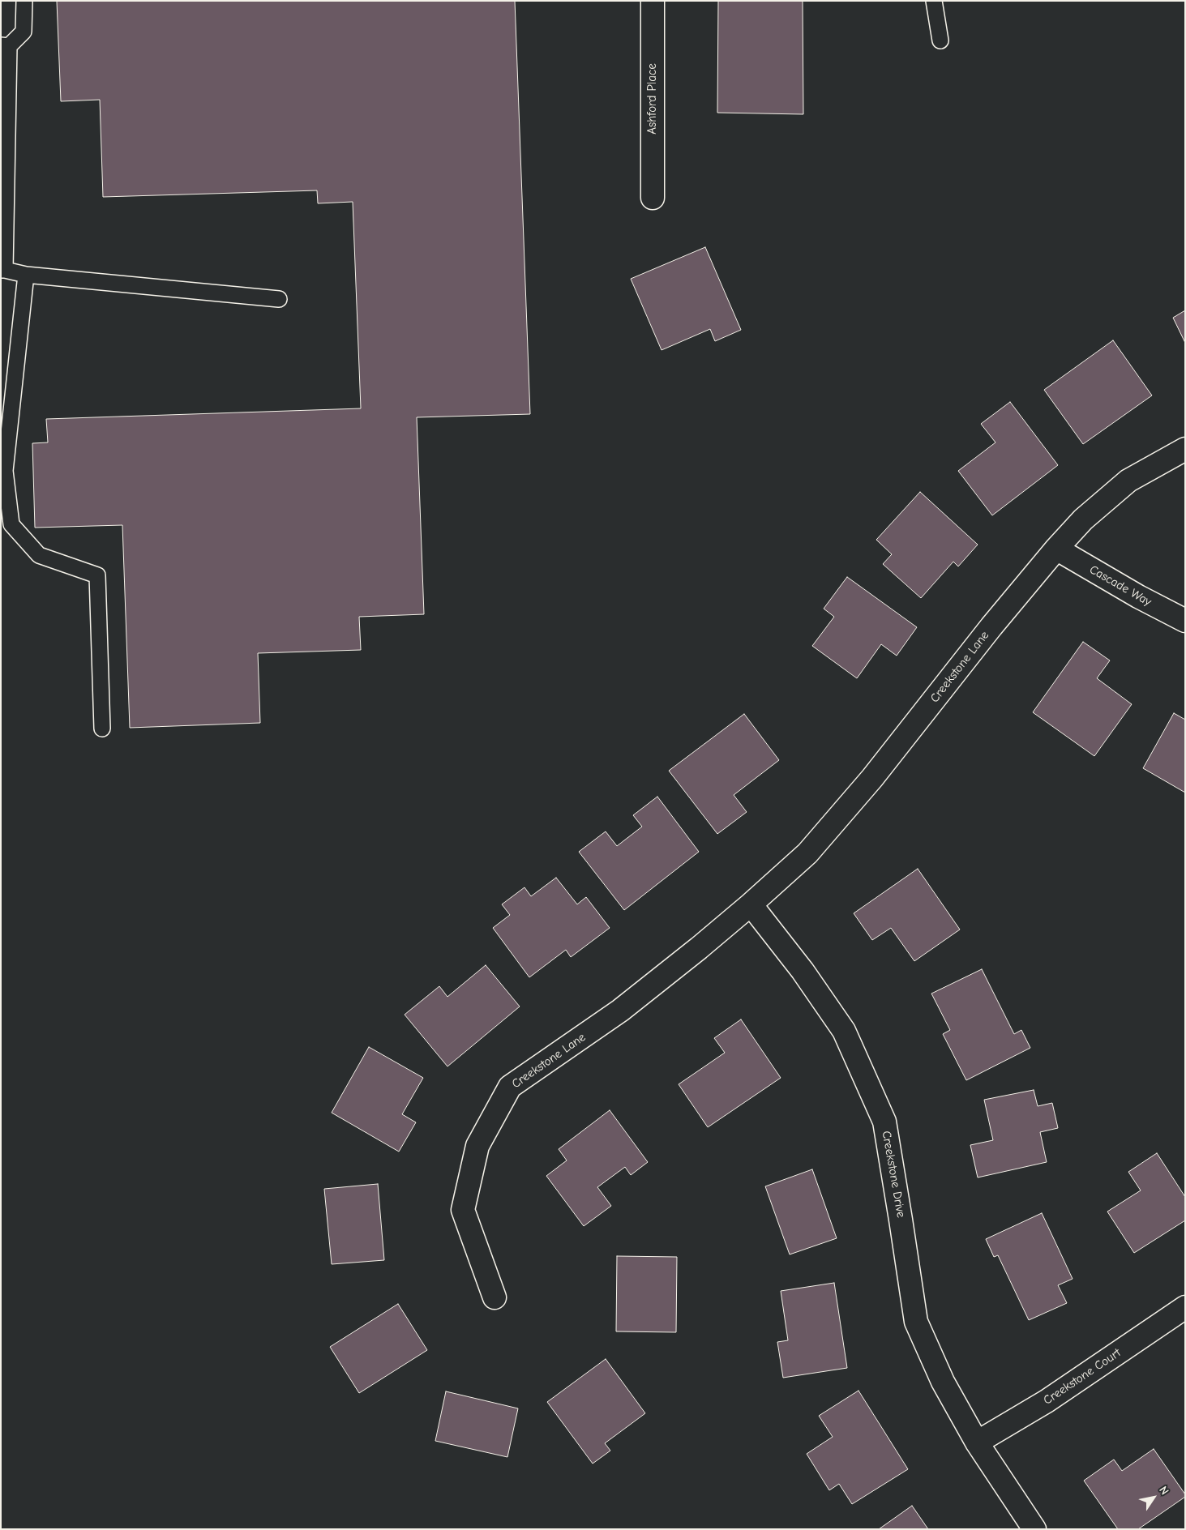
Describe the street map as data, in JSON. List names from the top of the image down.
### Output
{
  "streets": {
    "street": [
      "Ashford Place",
      "Cascade Way",
      "Creekstone Lane",
      "Creekstone Drive",
      "Creekstone Court"
    ]
  },
  "crossings": [
    ["Cascade Way", "Creekstone Lane"],
    ["Creekstone Lane", "Creekstone Drive"],
    ["Creekstone Drive", "Creekstone Court"]
  ],
  "north": "top right"
}
